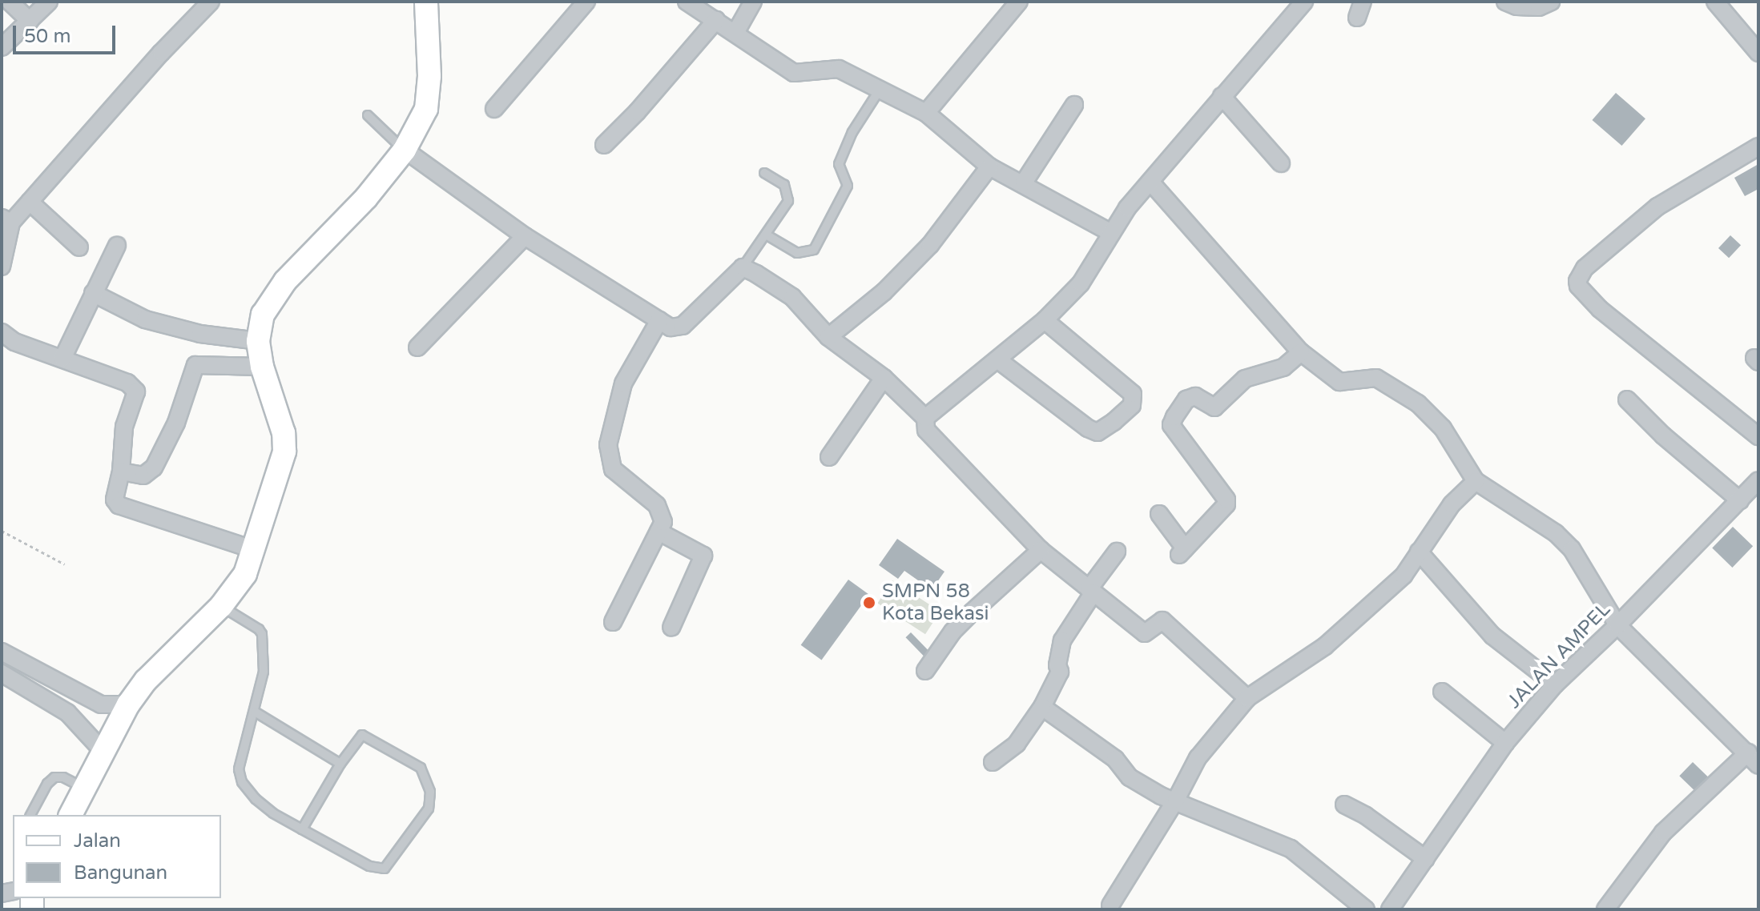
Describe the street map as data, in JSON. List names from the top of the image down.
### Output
{
  "streets": {
    "street": ["JALAN AMPEL"]
  },
  "places": ["SMPN 58 Kota Bekasi"],
  "legend": ["Jalan", "Bangunan"],
  "scale_bar": "50 m"
}
